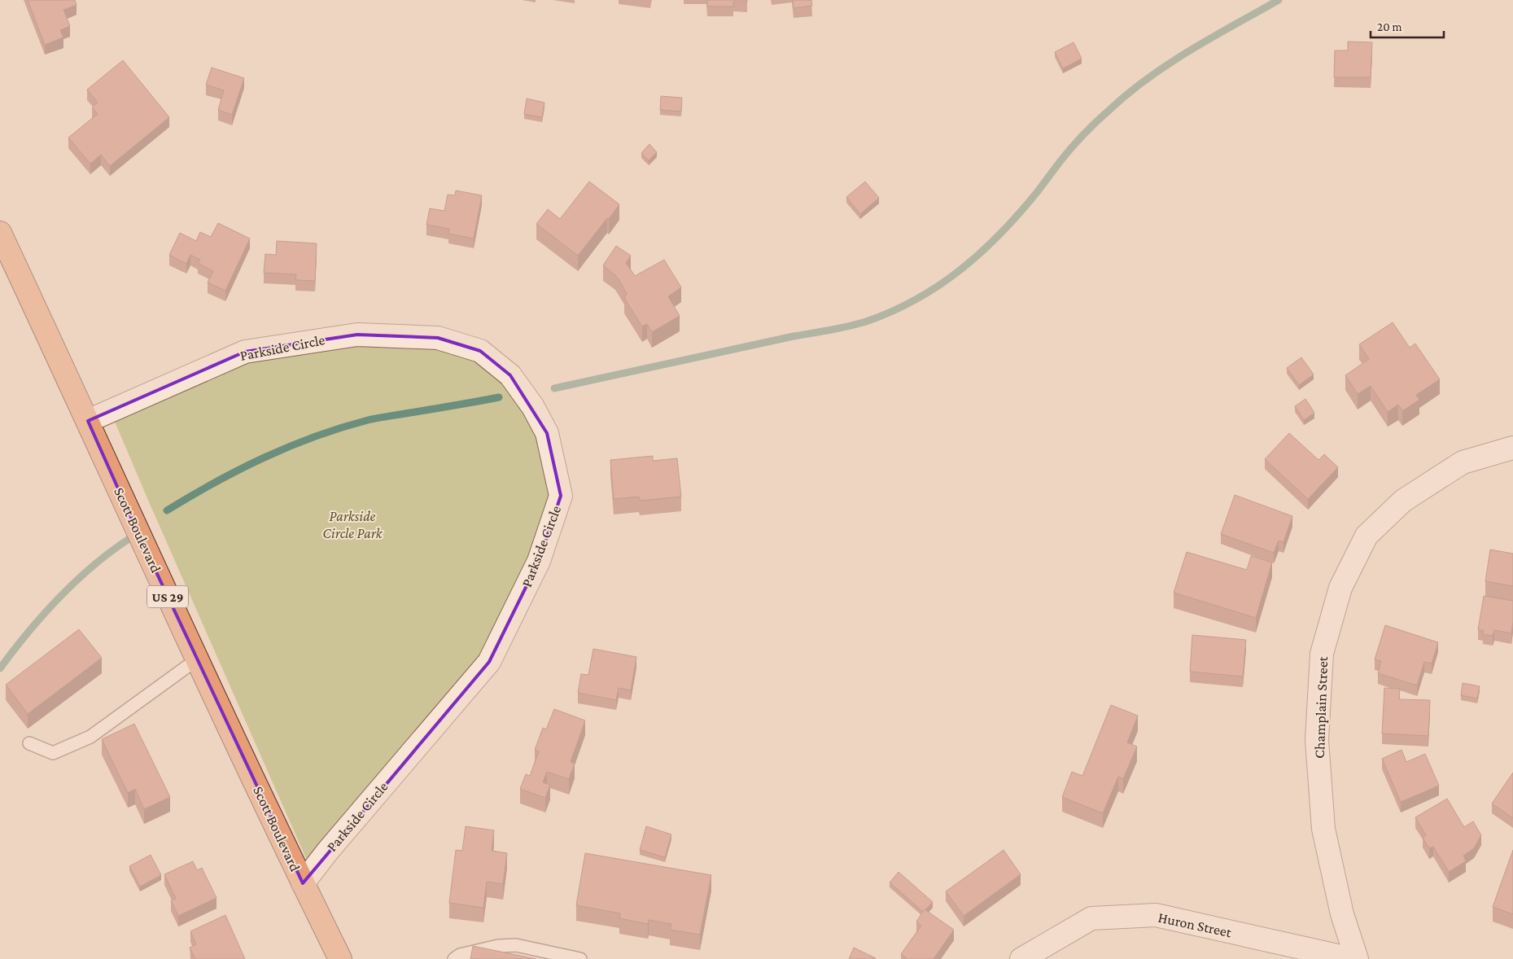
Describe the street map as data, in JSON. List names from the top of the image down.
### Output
{
  "streets": {
    "highway": ["Scott Boulevard", "US 29"],
    "street": ["Parkside Circle", "Champlain Street", "Huron Street"]
  },
  "crossings": [
    ["Parkside Circle", "Scott Boulevard"]
  ],
  "parks": ["Parkside Circle Park"],
  "scale_bar": "20 m"
}
